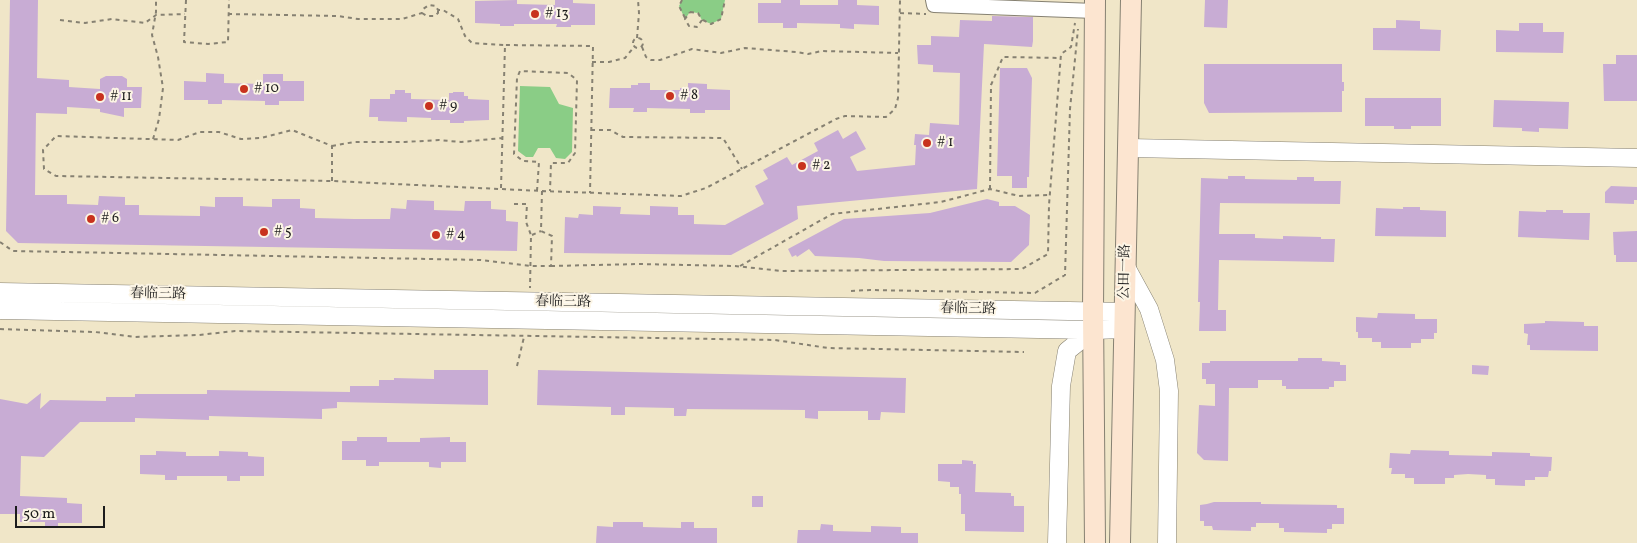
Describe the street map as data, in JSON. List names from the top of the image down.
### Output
{
  "streets": {
    "main road": ["公田一路"],
    "street": ["春临三路"]
  },
  "crossings": [
    ["公田一路", "春临三路"]
  ],
  "places": [
    "# 13",
    "# 10",
    "# 8",
    "# 11",
    "# 9",
    "# 1",
    "# 2",
    "# 6",
    "# 5",
    "# 4"
  ],
  "scale_bar": "50 m"
}
